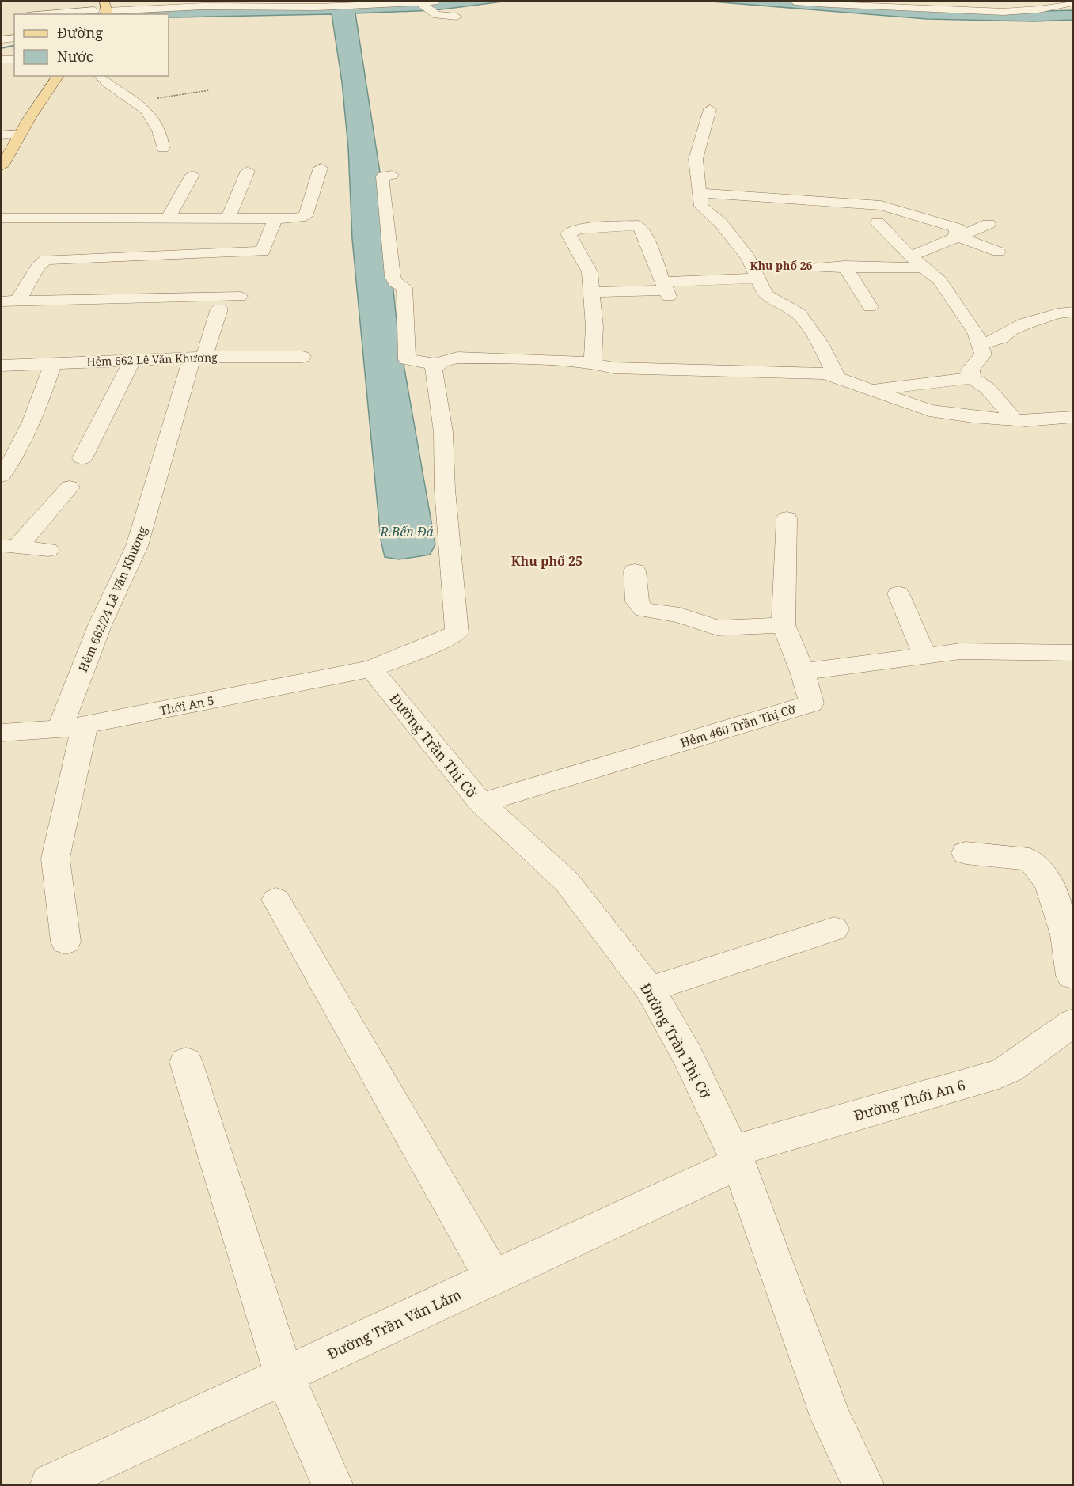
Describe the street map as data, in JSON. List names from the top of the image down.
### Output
{
  "streets": {
    "street": [
      "Hẻm 662 Lê Văn Khương",
      "Hẻm 662/24 Lê Văn Khương",
      "Thới An 5",
      "Hẻm 460 Trần Thị Cờ",
      "Đường Trần Thị Cờ",
      "Đường Thới An 6",
      "Đường Trần Văn Lắm"
    ]
  },
  "crossings": [
    ["Hẻm 662 Lê Văn Khương", "Hẻm 662/24 Lê Văn Khương"],
    ["Hẻm 662/24 Lê Văn Khương", "Thới An 5"],
    ["Thới An 5", "Đường Trần Thị Cờ"],
    ["Hẻm 460 Trần Thị Cờ", "Đường Trần Thị Cờ"],
    ["Đường Trần Thị Cờ", "Đường Thới An 6"],
    ["Đường Trần Thị Cờ", "Đường Trần Văn Lắm"],
    ["Đường Thới An 6", "Đường Trần Văn Lắm"]
  ],
  "districts": ["Khu phố 26", "Khu phố 25"],
  "water": ["R.Bến Đá"],
  "legend": ["Đường", "Nước"]
}
